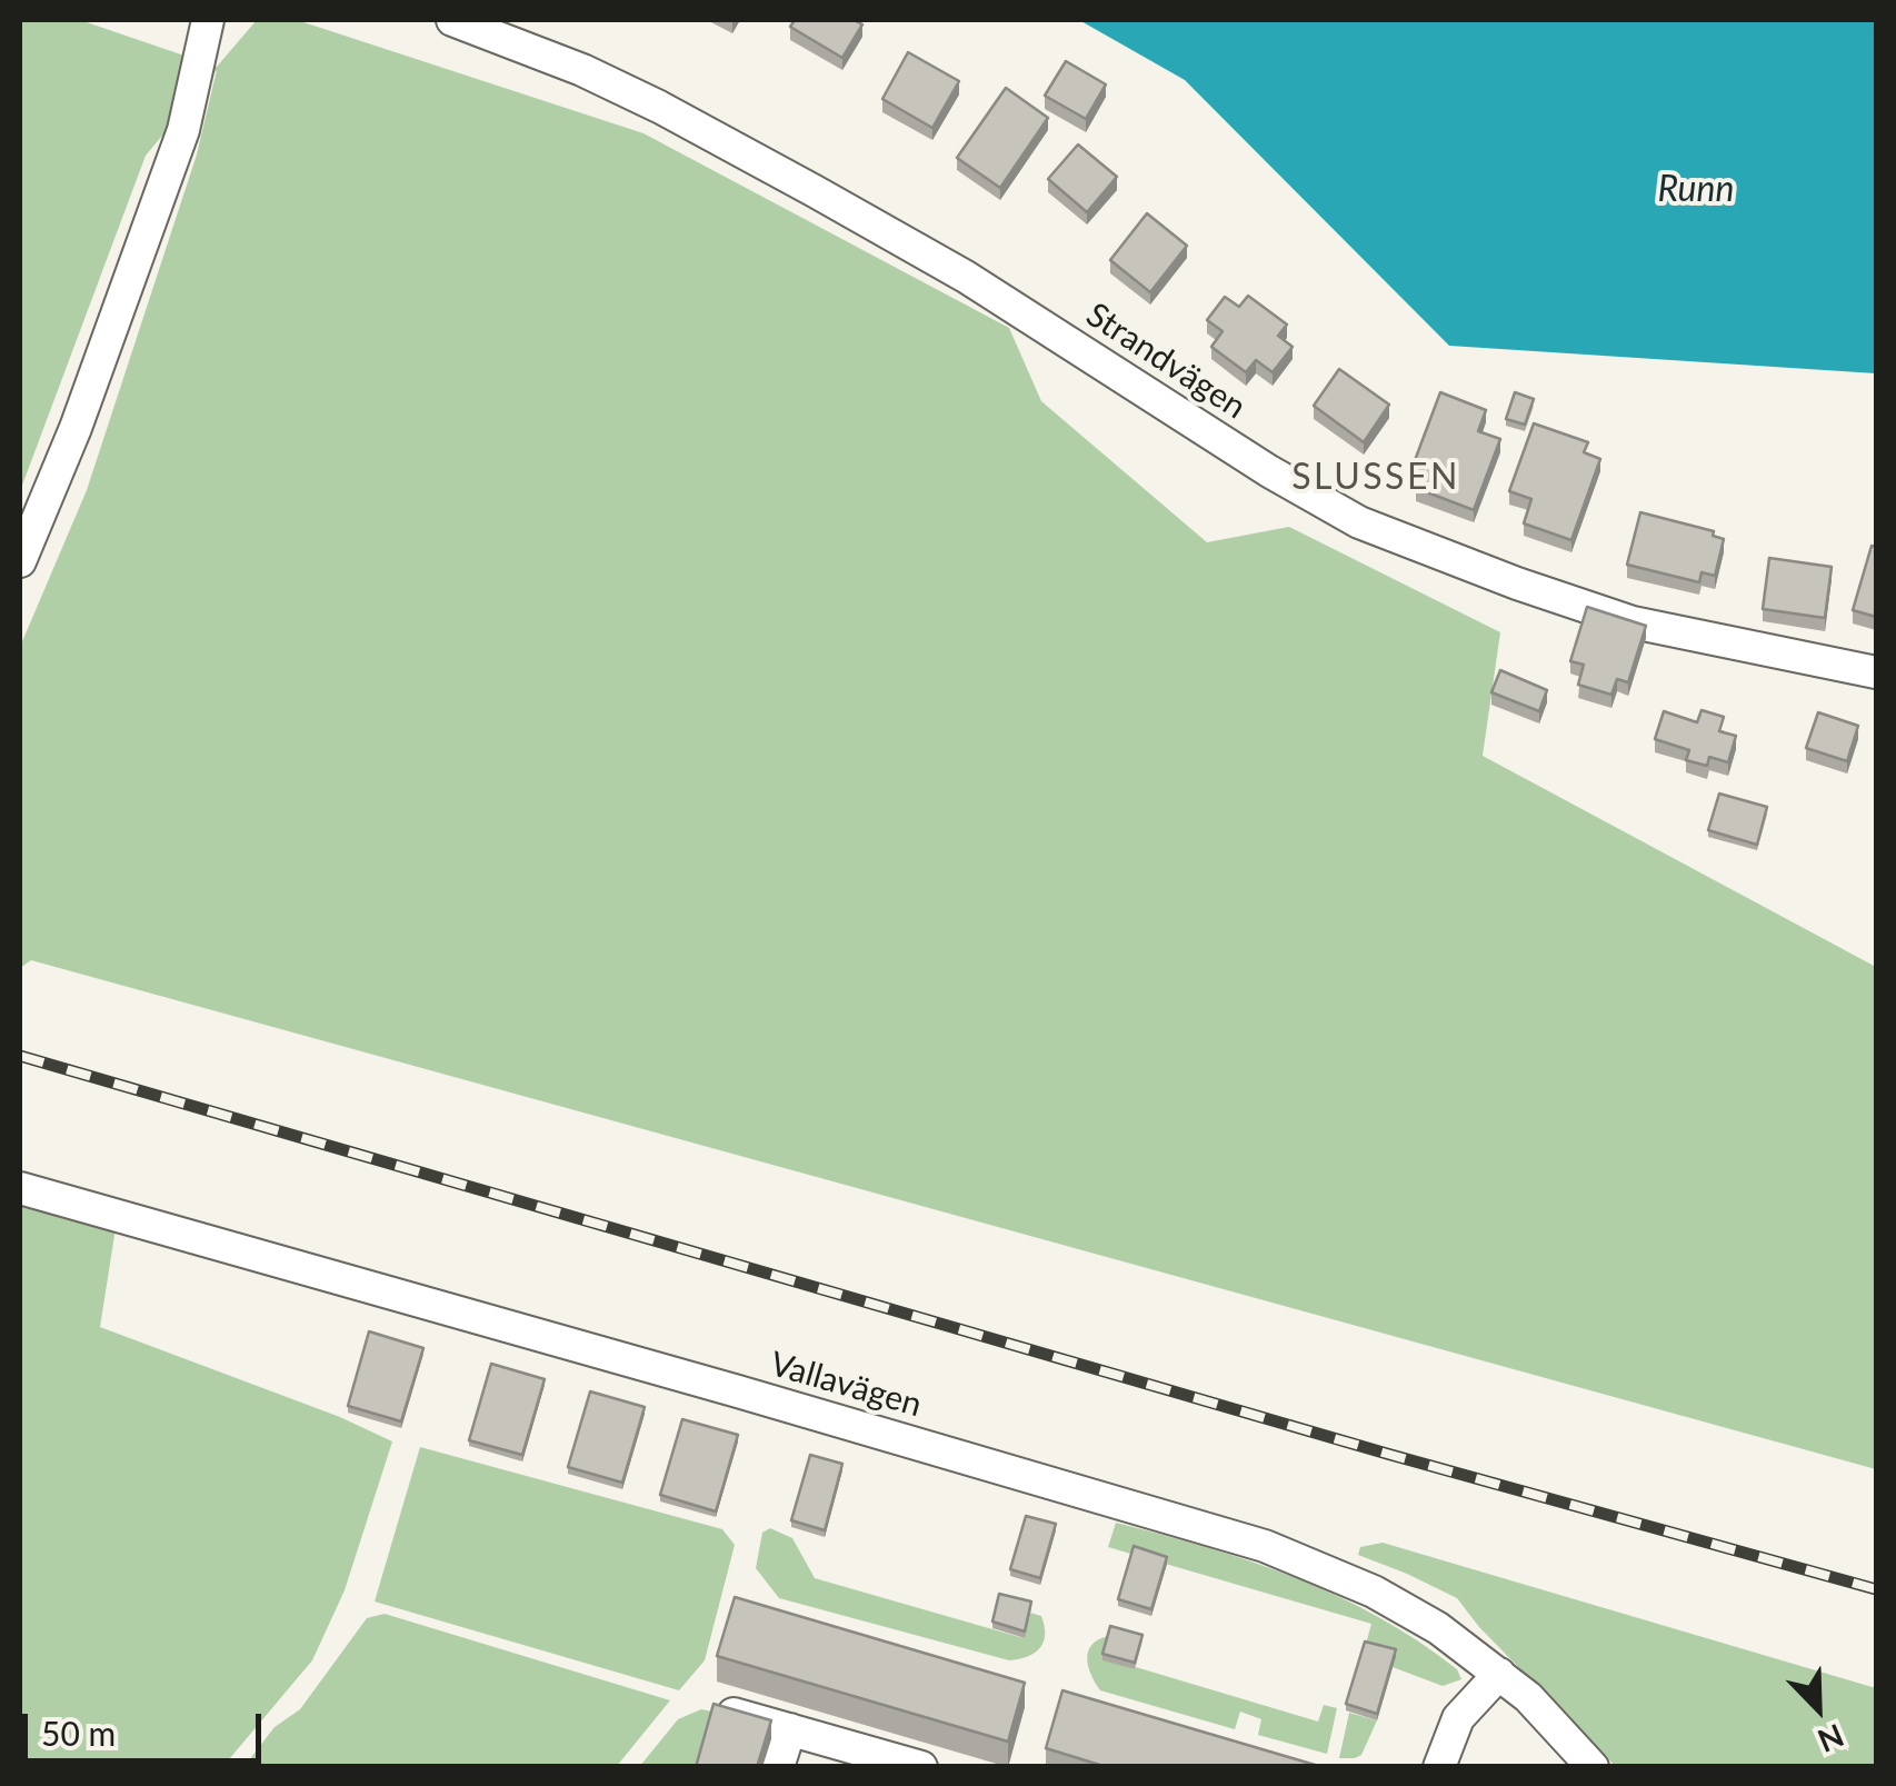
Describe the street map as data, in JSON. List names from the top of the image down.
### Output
{
  "streets": {
    "street": ["Strandvägen", "Vallavägen"]
  },
  "districts": ["SLUSSEN"],
  "water": ["Runn"],
  "scale_bar": "50 m",
  "north": "bottom right"
}
